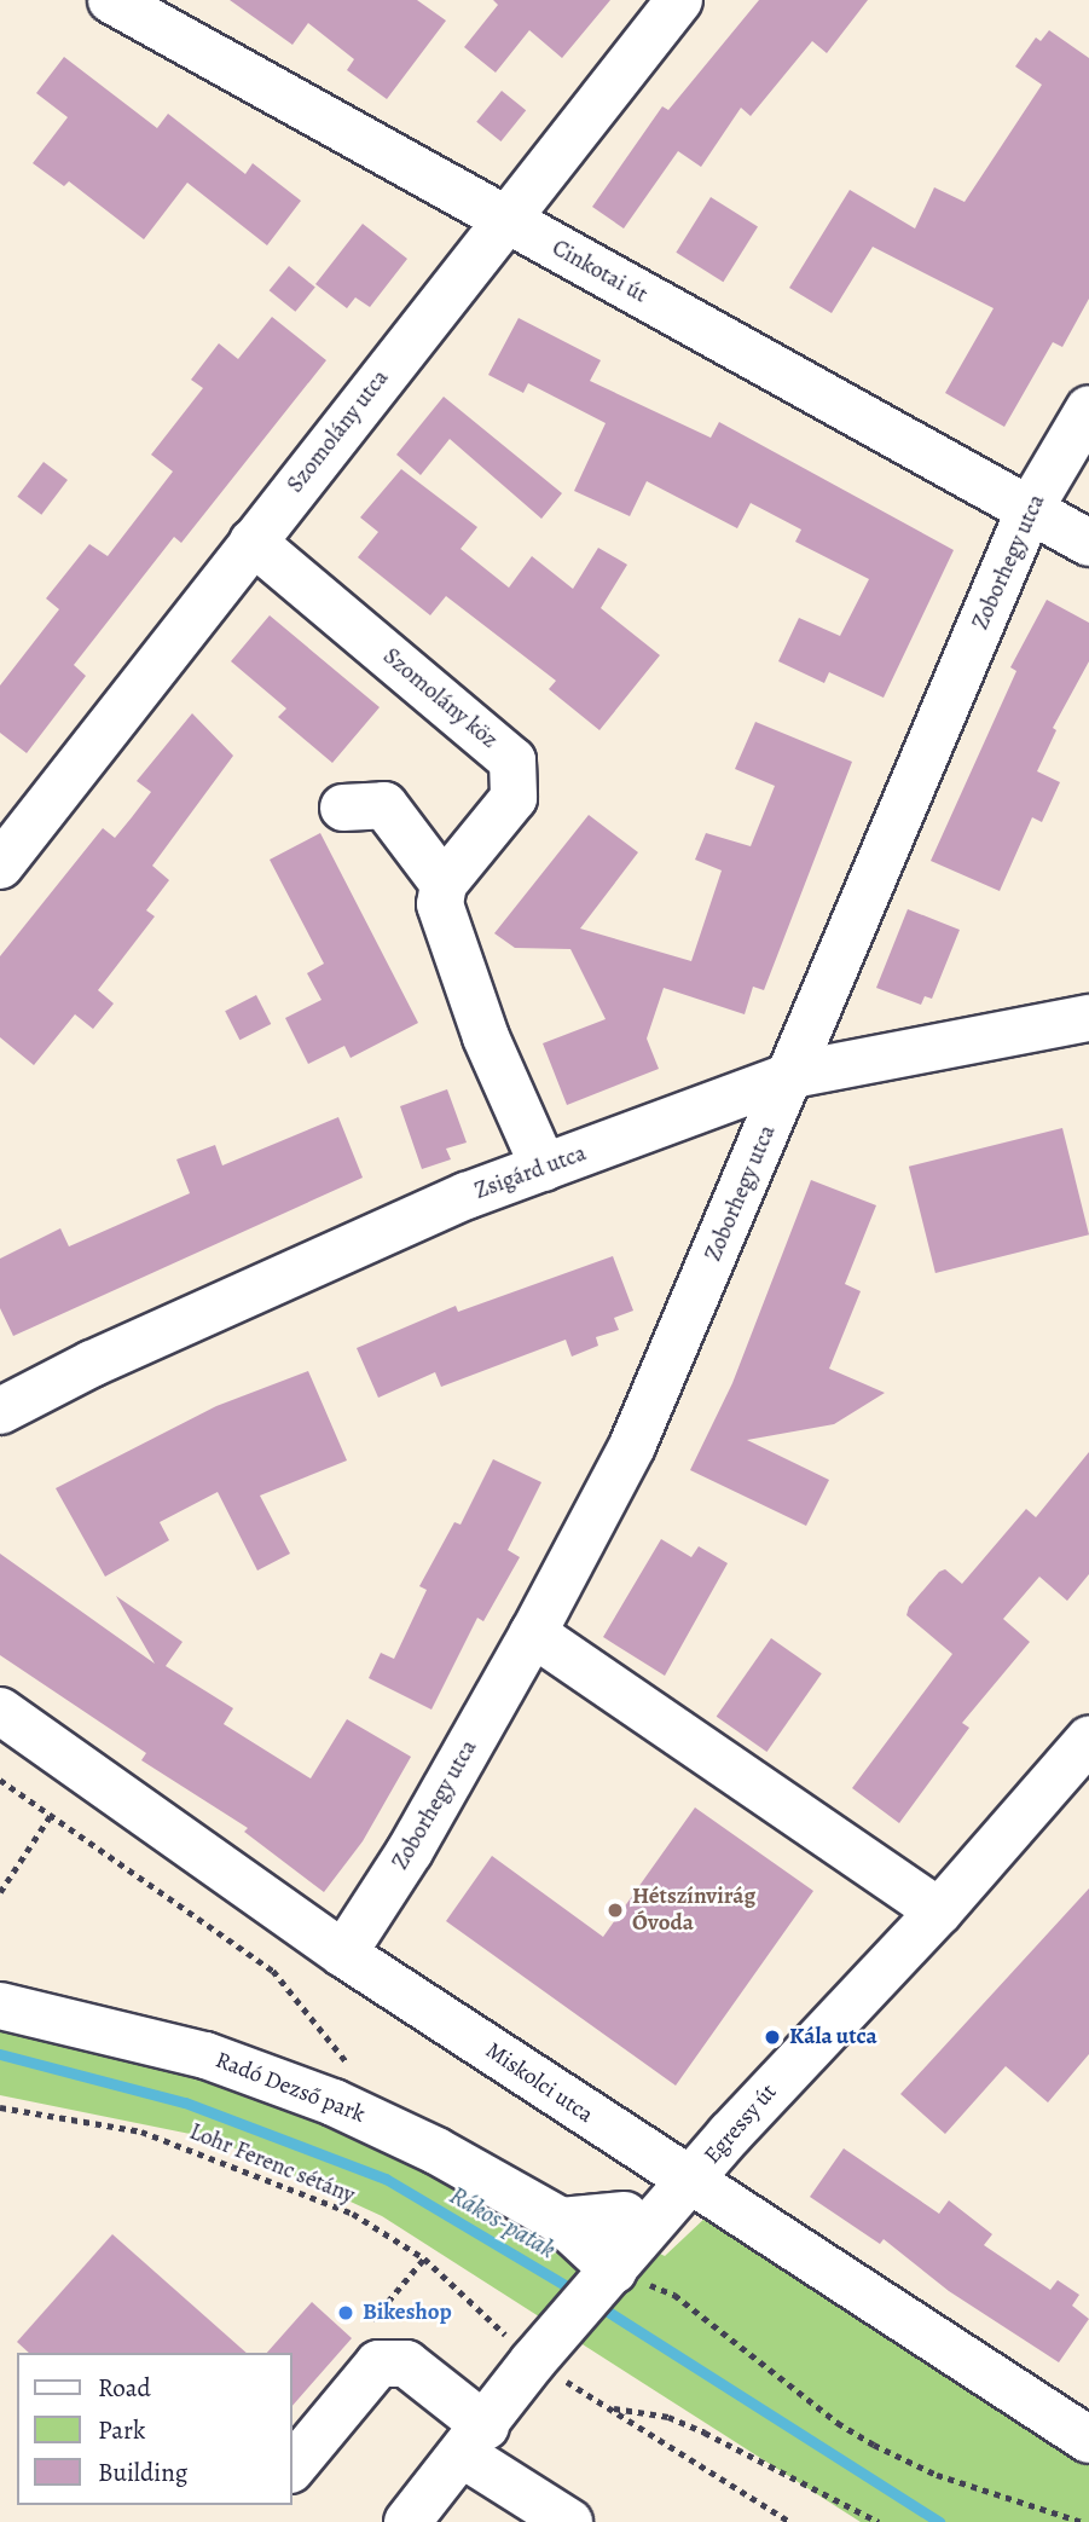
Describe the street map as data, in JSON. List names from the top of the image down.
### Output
{
  "streets": {
    "street": [
      "Cinkotai út",
      "Szomolány utca",
      "Zoborhegy utca",
      "Szomolány köz",
      "Zsigárd utca",
      "Miskolci utca",
      "Radó Dezső park",
      "Egressy út"
    ],
    "path": ["Lohr Ferenc sétány"]
  },
  "crossings": [
    ["Cinkotai út", "Szomolány utca"],
    ["Cinkotai út", "Zoborhegy utca"],
    ["Szomolány utca", "Szomolány köz"],
    ["Zoborhegy utca", "Zsigárd utca"],
    ["Zoborhegy utca", "Miskolci utca"],
    ["Miskolci utca", "Egressy út"],
    ["Radó Dezső park", "Egressy út"],
    ["Egressy út", "Lohr Ferenc sétány"]
  ],
  "water": ["Rákos-patak"],
  "places": ["Hétszínvirág Óvoda", "Kála utca", "Bikeshop"],
  "legend": ["Road", "Park", "Building"]
}
